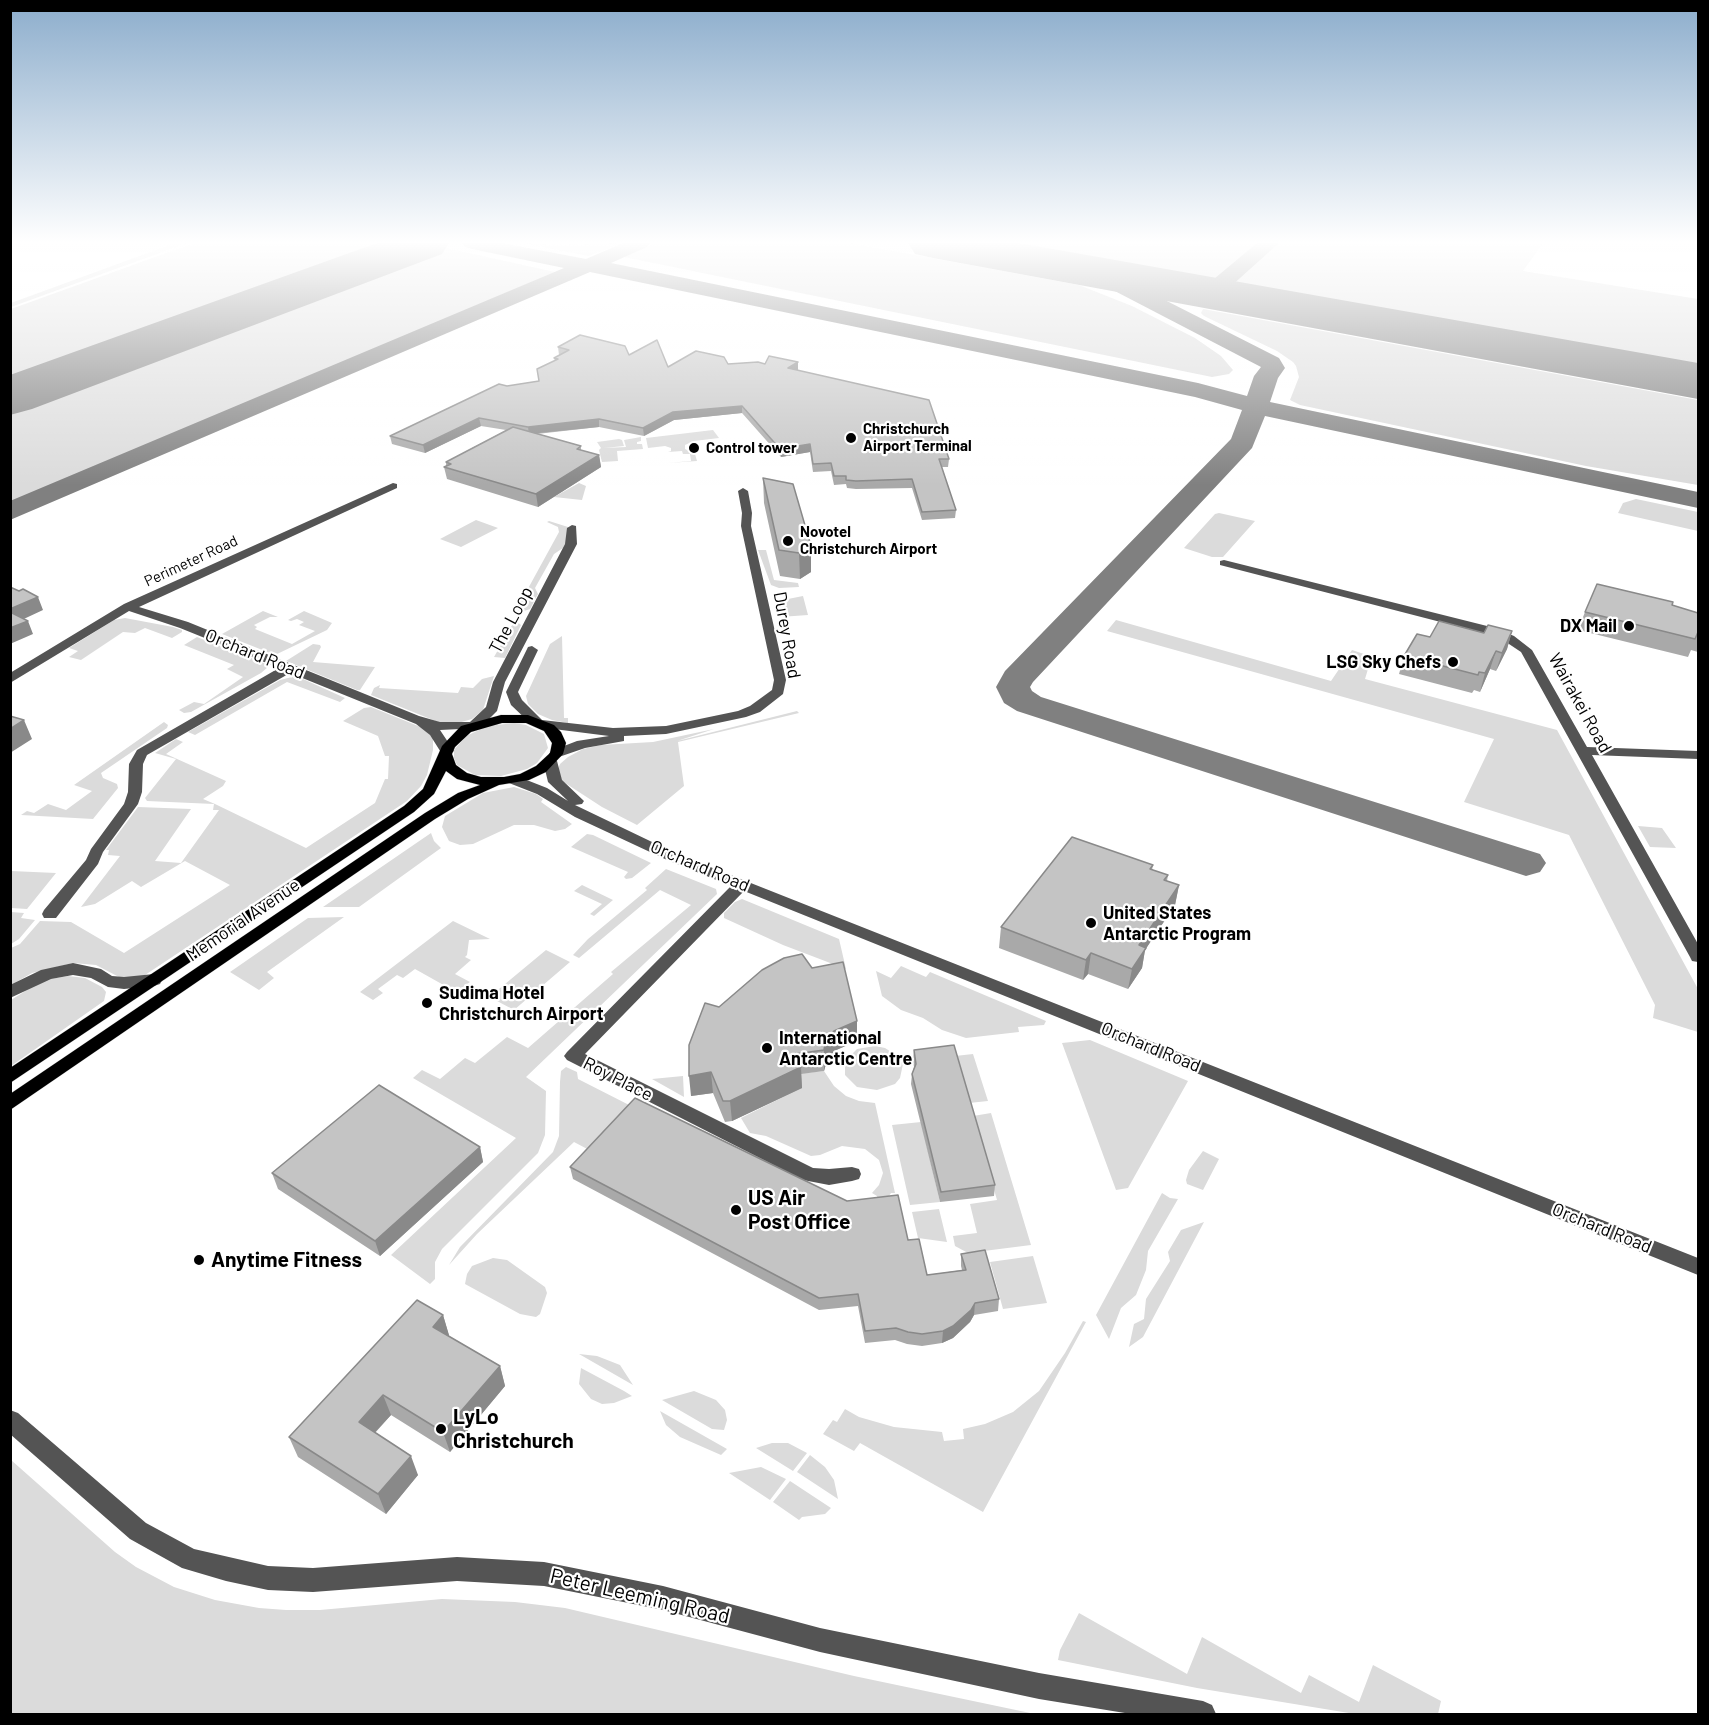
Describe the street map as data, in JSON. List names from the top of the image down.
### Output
{
  "streets": {
    "main road": ["Memorial Avenue"],
    "street": [
      "Perimeter Road",
      "The Loop",
      "Durey Road",
      "Orchard Road",
      "Wairakei Road",
      "Roy Place",
      "Peter Leeming Road"
    ]
  },
  "crossings": [
    ["Perimeter Road", "Orchard Road"],
    ["The Loop", "Durey Road"],
    ["The Loop", "Orchard Road"],
    ["The Loop", "Memorial Avenue"],
    ["Durey Road", "Orchard Road"],
    ["Durey Road", "Memorial Avenue"],
    ["Orchard Road", "Memorial Avenue"],
    ["Orchard Road", "Roy Place"]
  ],
  "places": [
    "Christchurch Airport Terminal",
    "Control tower",
    "Novotel Christchurch Airport",
    "DX Mail",
    "LSG Sky Chefs",
    "United States Antarctic Program",
    "Sudima Hotel Christchurch Airport",
    "International Antarctic Centre",
    "US Air Post Office",
    "Anytime Fitness",
    "LyLo Christchurch"
  ]
}
